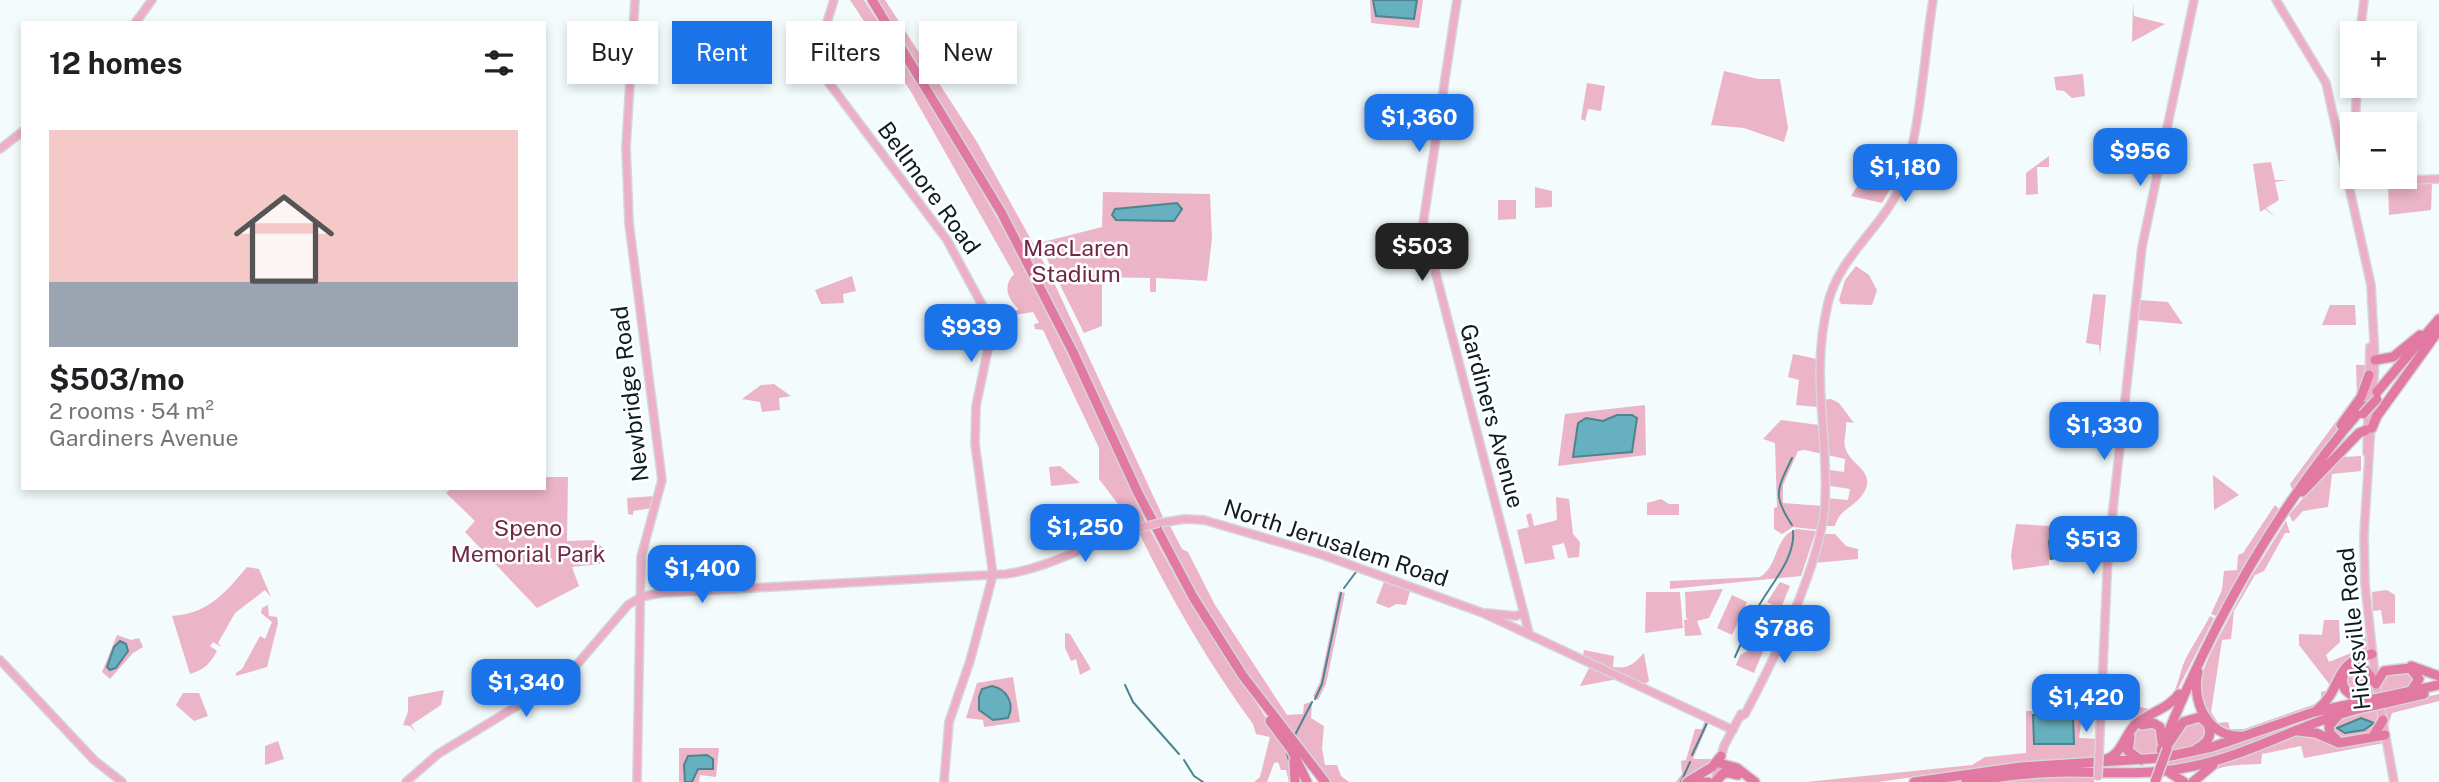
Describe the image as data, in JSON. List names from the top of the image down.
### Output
{
  "streets": {
    "main road": [
      "Bellmore Road",
      "Newbridge Road",
      "Gardiners Avenue",
      "North Jerusalem Road",
      "Hicksville Road"
    ]
  },
  "crossings": [
    ["Bellmore Road", "North Jerusalem Road"],
    ["Newbridge Road", "North Jerusalem Road"],
    ["Gardiners Avenue", "North Jerusalem Road"]
  ],
  "parks": ["MacLaren Stadium", "Speno Memorial Park"],
  "page": {
    "map_buttons": ["+", "−"],
    "chip": [
      "Buy",
      "Rent",
      "Filters",
      "New"
    ],
    "heading": "12 homes",
    "price": [
      "$1,360",
      "$956",
      "$1,180",
      "$503",
      "$939",
      "$1,330",
      "$1,250",
      "$513",
      "$1,400",
      "$786",
      "$1,340",
      "$1,420"
    ],
    "list": [
      {
        "name": "$503/mo",
        "note": "2 rooms · 54 m² · Gardiners Avenue"
      }
    ]
  }
}
